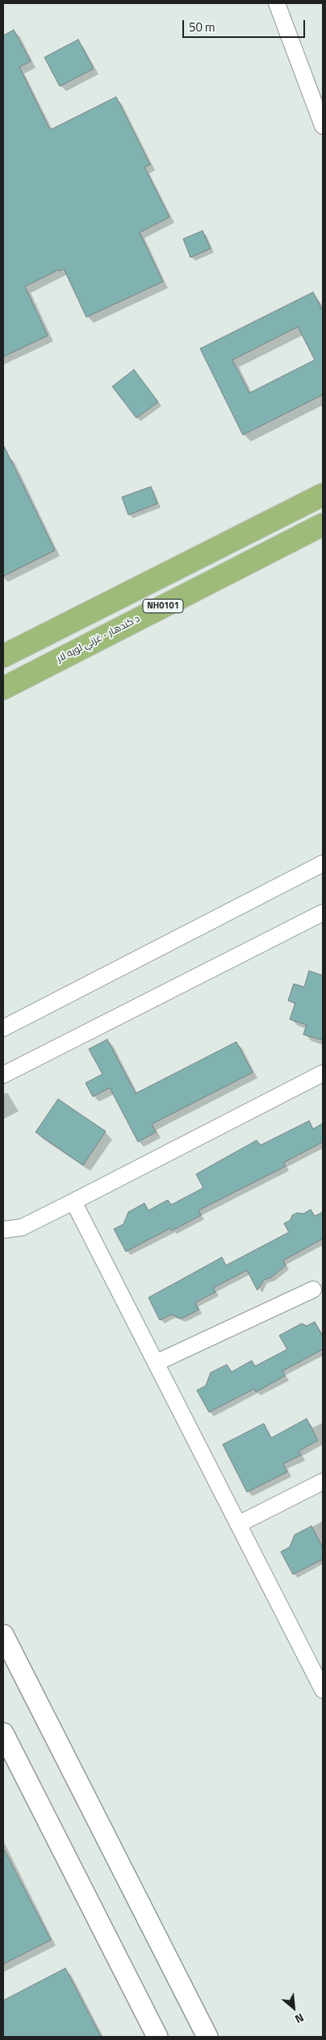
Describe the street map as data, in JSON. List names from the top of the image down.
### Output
{
  "streets": {
    "highway": ["NH0101", "د کندهار - غزني لويه لار"]
  },
  "scale_bar": "50 m",
  "north": "bottom right"
}
